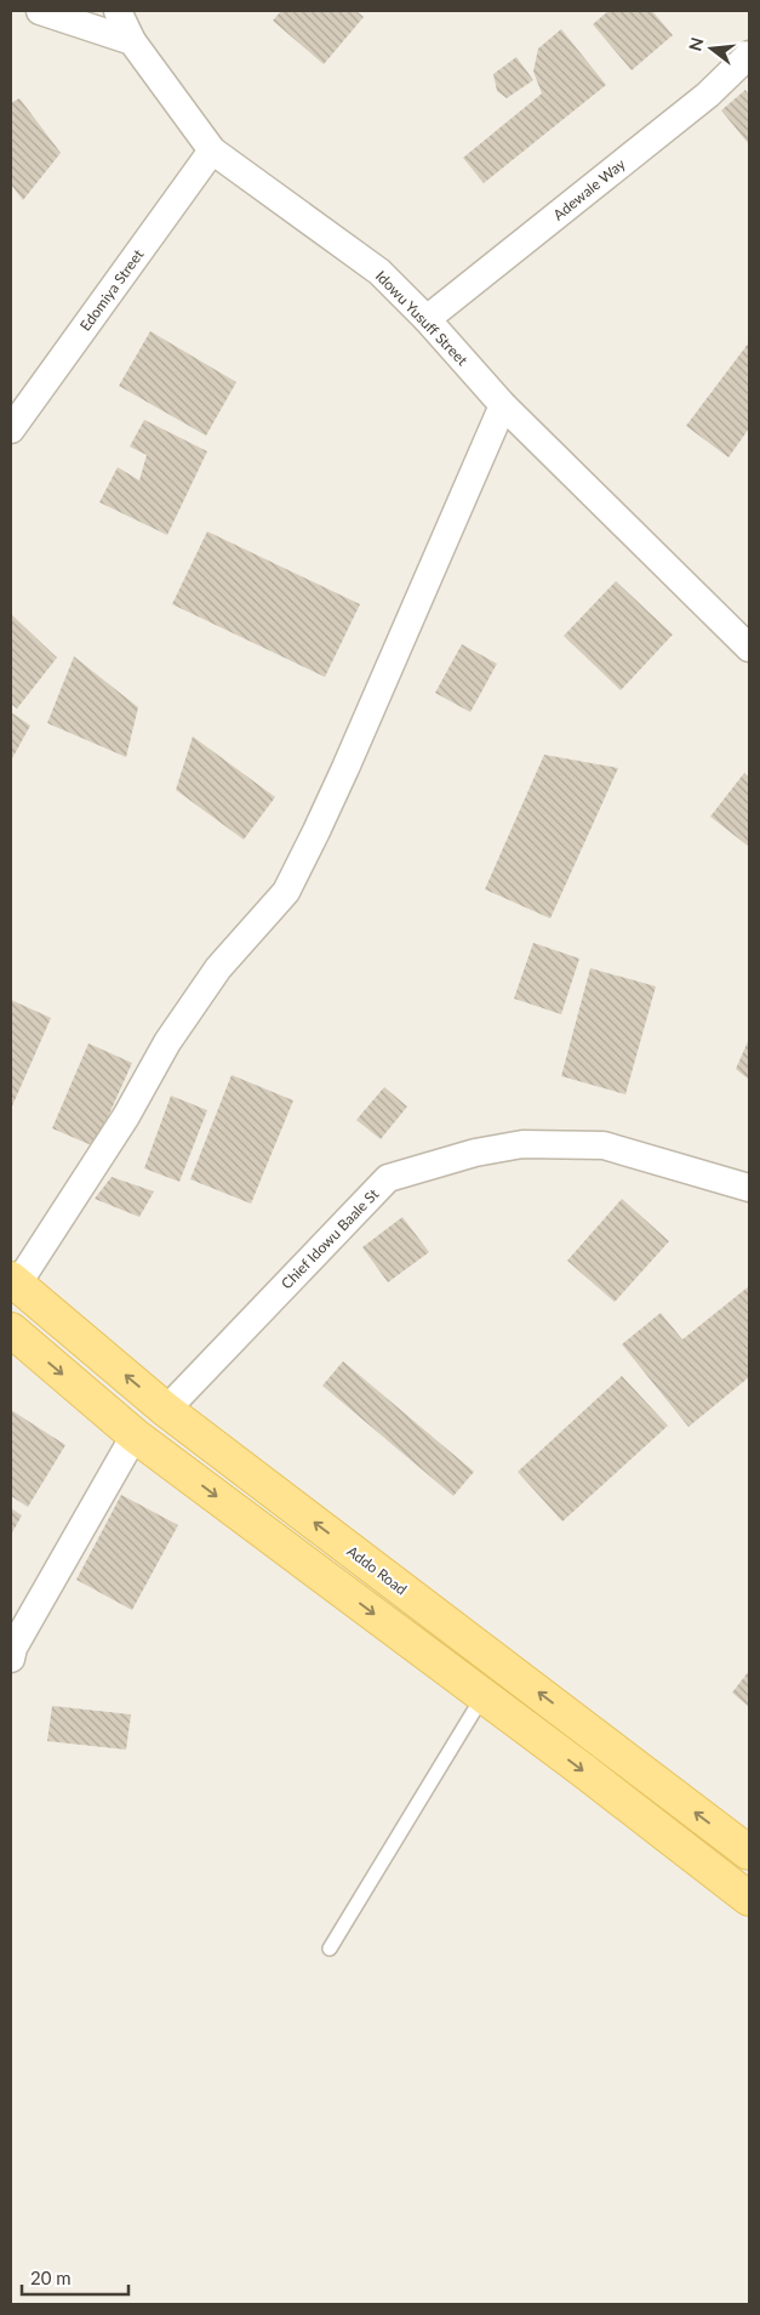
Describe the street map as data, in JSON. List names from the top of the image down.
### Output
{
  "streets": {
    "main road": ["Addo Road"],
    "street": [
      "Adewale Way",
      "Edomiya Street",
      "Idowu Yusuff Street",
      "Chief Idowu Baale St"
    ]
  },
  "crossings": [
    ["Adewale Way", "Idowu Yusuff Street"],
    ["Edomiya Street", "Idowu Yusuff Street"],
    ["Chief Idowu Baale St", "Addo Road"]
  ],
  "scale_bar": "20 m",
  "north": "left"
}
